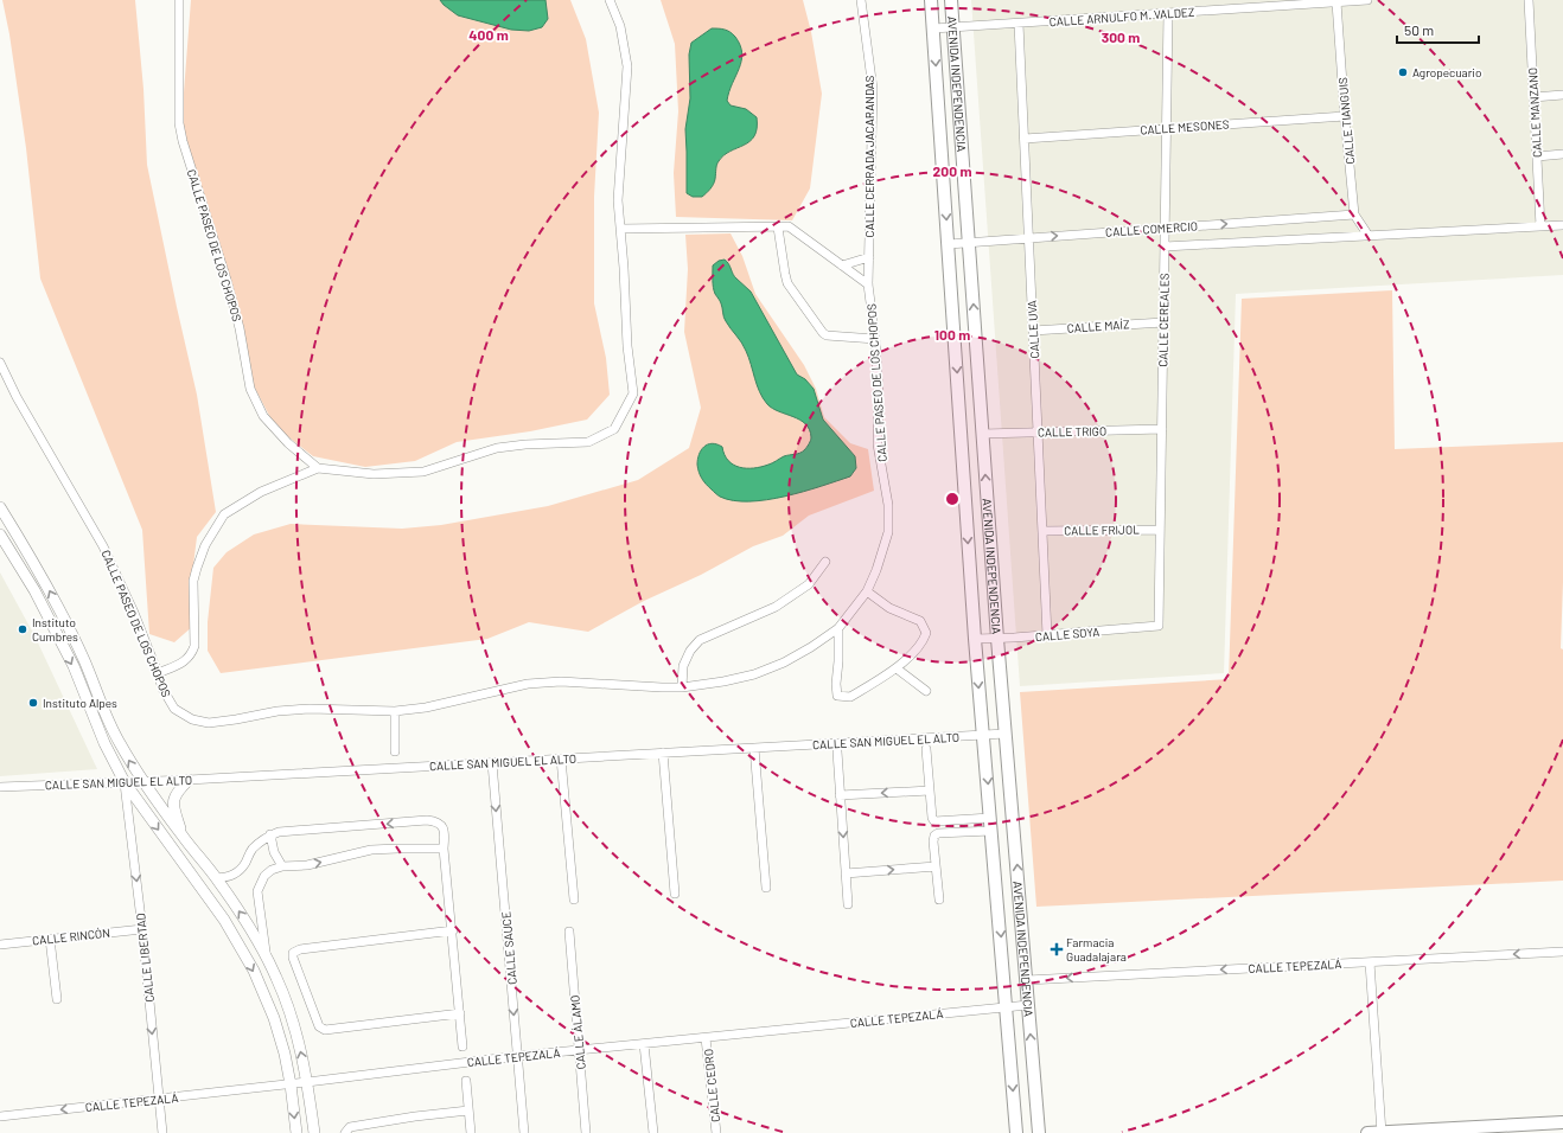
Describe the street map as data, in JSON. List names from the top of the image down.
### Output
{
  "streets": {
    "main road": ["AVENIDA INDEPENDENCIA"],
    "street": [
      "CALLE ARNULFO M. VALDEZ",
      "CALLE MANZANO",
      "CALLE TIANGUIS",
      "CALLE MESONES",
      "CALLE CERRADA JACARANDAS",
      "CALLE COMERCIO",
      "CALLE PASEO DE LOS CHOPOS",
      "CALLE CEREALES",
      "CALLE MAÍZ",
      "CALLE UVA",
      "CALLE TRIGO",
      "CALLE FRIJOL",
      "CALLE SOYA",
      "CALLE SAN MIGUEL EL ALTO",
      "CALLE RINCÓN",
      "CALLE SAUCE",
      "CALLE LIBERTAD",
      "CALLE TEPEZALÁ",
      "CALLE ÁLAMO",
      "CALLE CEDRO"
    ]
  },
  "crossings": [
    ["CALLE ARNULFO M. VALDEZ", "AVENIDA INDEPENDENCIA"],
    ["CALLE ARNULFO M. VALDEZ", "CALLE TIANGUIS"],
    ["CALLE ARNULFO M. VALDEZ", "CALLE CEREALES"],
    ["CALLE ARNULFO M. VALDEZ", "CALLE UVA"],
    ["AVENIDA INDEPENDENCIA", "CALLE COMERCIO"],
    ["AVENIDA INDEPENDENCIA", "CALLE TRIGO"],
    ["AVENIDA INDEPENDENCIA", "CALLE SOYA"],
    ["AVENIDA INDEPENDENCIA", "CALLE SAN MIGUEL EL ALTO"],
    ["AVENIDA INDEPENDENCIA", "CALLE TEPEZALÁ"],
    ["CALLE MANZANO", "CALLE COMERCIO"],
    ["CALLE TIANGUIS", "CALLE MESONES"],
    ["CALLE TIANGUIS", "CALLE COMERCIO"],
    ["CALLE MESONES", "CALLE CEREALES"],
    ["CALLE MESONES", "CALLE UVA"],
    ["CALLE CERRADA JACARANDAS", "CALLE PASEO DE LOS CHOPOS"],
    ["CALLE COMERCIO", "CALLE CEREALES"],
    ["CALLE COMERCIO", "CALLE UVA"],
    ["CALLE CEREALES", "CALLE MAÍZ"],
    ["CALLE CEREALES", "CALLE TRIGO"],
    ["CALLE CEREALES", "CALLE FRIJOL"],
    ["CALLE CEREALES", "CALLE SOYA"],
    ["CALLE MAÍZ", "CALLE UVA"],
    ["CALLE UVA", "CALLE TRIGO"],
    ["CALLE UVA", "CALLE FRIJOL"],
    ["CALLE UVA", "CALLE SOYA"],
    ["CALLE SAN MIGUEL EL ALTO", "CALLE SAUCE"],
    ["CALLE SAN MIGUEL EL ALTO", "CALLE LIBERTAD"],
    ["CALLE RINCÓN", "CALLE LIBERTAD"],
    ["CALLE SAUCE", "CALLE TEPEZALÁ"],
    ["CALLE LIBERTAD", "CALLE TEPEZALÁ"],
    ["CALLE TEPEZALÁ", "CALLE ÁLAMO"],
    ["CALLE TEPEZALÁ", "CALLE CEDRO"]
  ],
  "one_way": ["CALLE TEPEZALÁ"],
  "places": {
    "other": ["Agropecuario", "Instituto Cumbres", "Instituto Alpes"],
    "health": ["Farmacia Guadalajara"]
  },
  "scale_bar": "50 m",
  "rings": [
    "400 m",
    "300 m",
    "200 m",
    "100 m"
  ]
}
